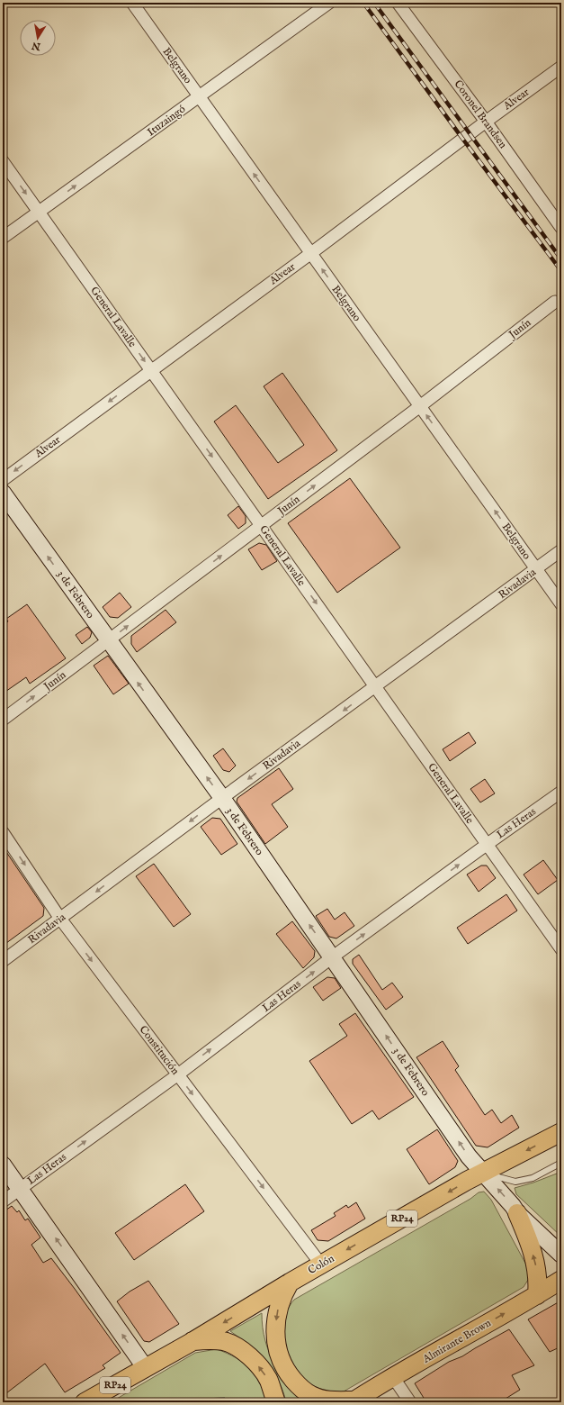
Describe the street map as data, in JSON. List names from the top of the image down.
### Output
{
  "streets": {
    "main road": ["RP24", "Colón", "Almirante Brown"],
    "street": [
      "Belgrano",
      "Alvear",
      "Coronel Brandsen",
      "Ituzaingó",
      "General Lavalle",
      "Junín",
      "Rivadavia",
      "3 de Febrero",
      "Las Heras",
      "Constitución"
    ]
  },
  "crossings": [
    ["Belgrano", "Alvear"],
    ["Belgrano", "Ituzaingó"],
    ["Belgrano", "Junín"],
    ["Belgrano", "Rivadavia"],
    ["Alvear", "Coronel Brandsen"],
    ["Alvear", "General Lavalle"],
    ["Ituzaingó", "General Lavalle"],
    ["General Lavalle", "Junín"],
    ["General Lavalle", "Rivadavia"],
    ["General Lavalle", "Las Heras"],
    ["Junín", "3 de Febrero"],
    ["Rivadavia", "3 de Febrero"],
    ["Rivadavia", "Constitución"],
    ["3 de Febrero", "Las Heras"],
    ["3 de Febrero", "Colón"],
    ["Las Heras", "Constitución"],
    ["Constitución", "Colón"],
    ["RP24", "Colón"]
  ],
  "one_way": [
    "Belgrano",
    "Ituzaingó",
    "General Lavalle",
    "Junín",
    "Rivadavia",
    "3 de Febrero",
    "Las Heras",
    "Constitución",
    "Colón",
    "Almirante Brown"
  ],
  "north": "bottom"
}
